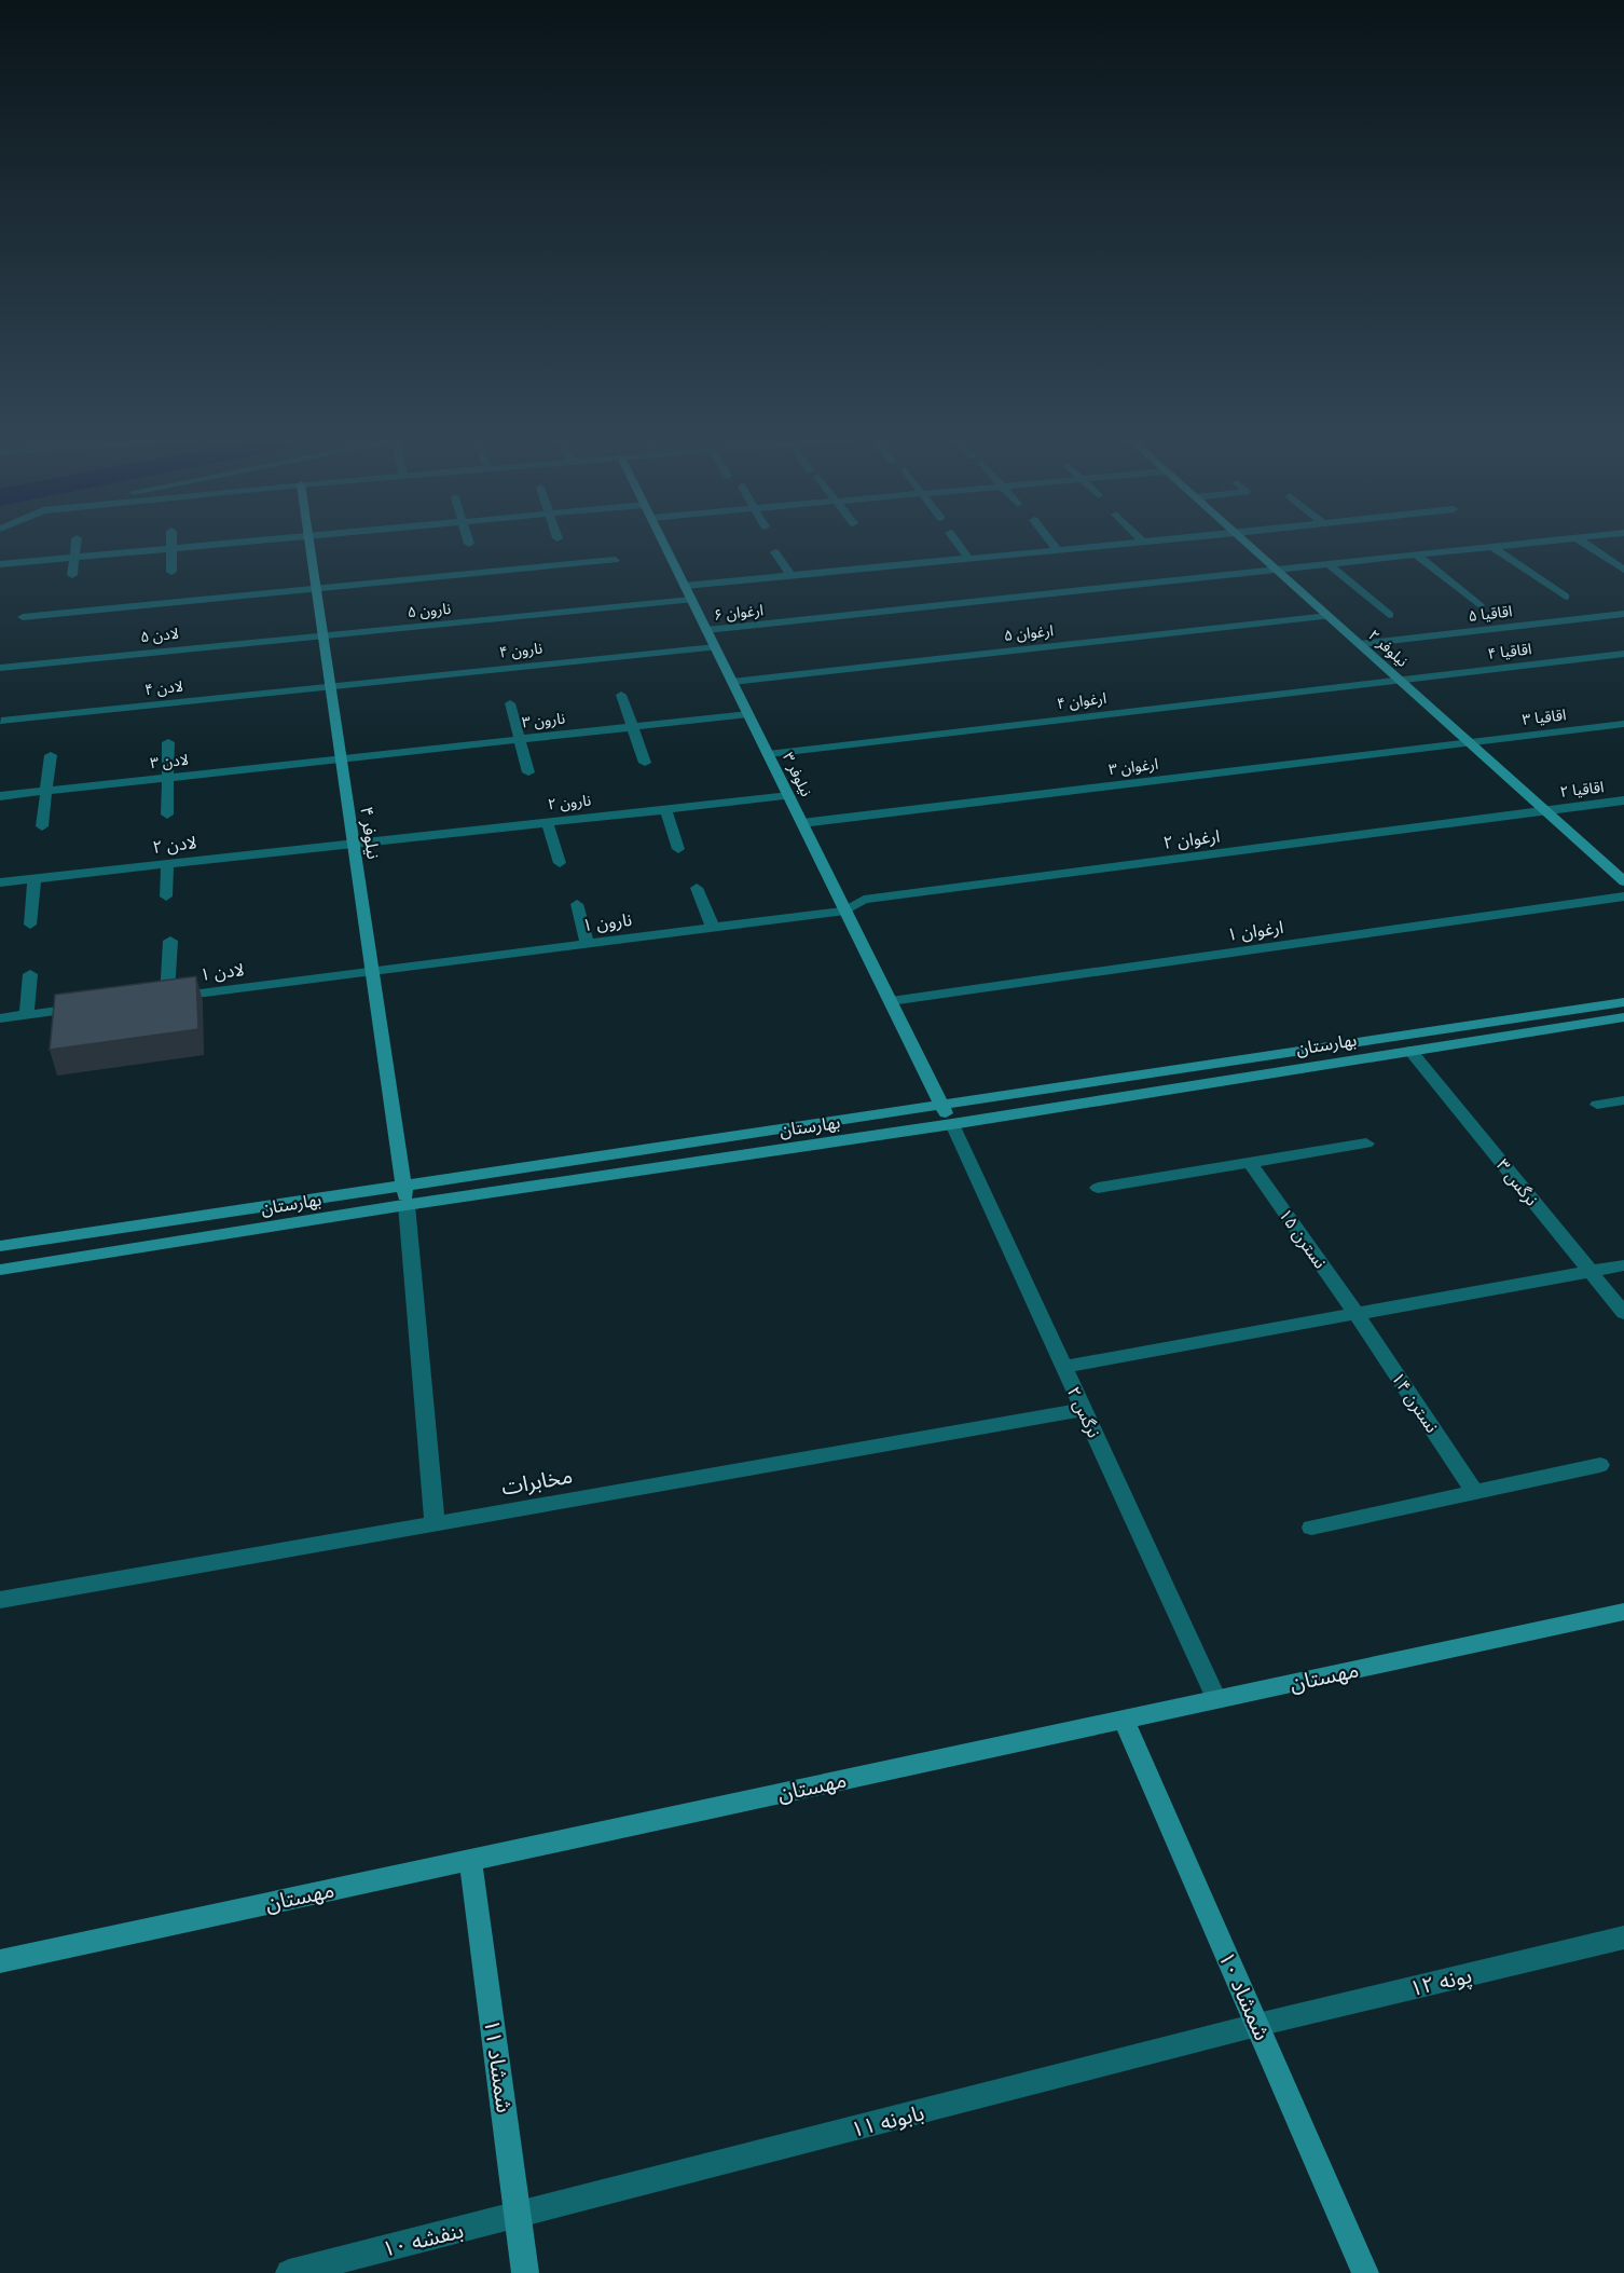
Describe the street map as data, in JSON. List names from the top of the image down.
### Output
{
  "streets": {
    "street": [
      "نارون ۵",
      "ارغوان ۶",
      "اقاقیا ۵",
      "ارغوان ۵",
      "لادن ۵",
      "نیلوفر ۲",
      "نارون ۴",
      "اقاقیا ۴",
      "لادن ۴",
      "ارغوان ۴",
      "اقاقیا ۳",
      "نارون ۳",
      "لادن ۳",
      "ارغوان ۳",
      "نیلوفر ۳",
      "اقاقیا ۲",
      "نارون ۲",
      "نیلوفر ۴",
      "ارغوان ۲",
      "لادن ۲",
      "نارون ۱",
      "ارغوان ۱",
      "لادن ۱",
      "بهارستان",
      "نرگس ۳",
      "نسترن ۱۵",
      "نسترن ۱۴",
      "نرگس ۲",
      "مخابرات",
      "مهستان",
      "پونه ۱۲",
      "شمشاد ۱۰",
      "شمشاد ۱۱",
      "بابونه ۱۱",
      "بنفشه ۱۰"
    ]
  },
  "crossings": [
    ["نارون ۵", "لادن ۵"],
    ["نارون ۵", "نیلوفر ۳"],
    ["نارون ۵", "نیلوفر ۴"],
    ["ارغوان ۶", "نیلوفر ۲"],
    ["ارغوان ۶", "نیلوفر ۳"],
    ["اقاقیا ۵", "نیلوفر ۲"],
    ["ارغوان ۵", "نیلوفر ۲"],
    ["ارغوان ۵", "نیلوفر ۳"],
    ["لادن ۵", "نیلوفر ۴"],
    ["نیلوفر ۲", "اقاقیا ۴"],
    ["نیلوفر ۲", "ارغوان ۴"],
    ["نیلوفر ۲", "اقاقیا ۳"],
    ["نیلوفر ۲", "ارغوان ۳"],
    ["نیلوفر ۲", "اقاقیا ۲"],
    ["نیلوفر ۲", "ارغوان ۲"],
    ["نارون ۴", "لادن ۴"],
    ["نارون ۴", "نیلوفر ۳"],
    ["نارون ۴", "نیلوفر ۴"],
    ["اقاقیا ۴", "ارغوان ۴"],
    ["لادن ۴", "نیلوفر ۴"],
    ["ارغوان ۴", "نیلوفر ۳"],
    ["اقاقیا ۳", "ارغوان ۳"],
    ["نارون ۳", "لادن ۳"],
    ["نارون ۳", "نیلوفر ۳"],
    ["نارون ۳", "نیلوفر ۴"],
    ["لادن ۳", "نیلوفر ۴"],
    ["ارغوان ۳", "نیلوفر ۳"],
    ["نیلوفر ۳", "نارون ۲"],
    ["نیلوفر ۳", "ارغوان ۲"],
    ["نیلوفر ۳", "نارون ۱"],
    ["نیلوفر ۳", "ارغوان ۱"],
    ["نیلوفر ۳", "بهارستان"],
    ["نیلوفر ۳", "نرگس ۲"],
    ["اقاقیا ۲", "ارغوان ۲"],
    ["نارون ۲", "نیلوفر ۴"],
    ["نارون ۲", "لادن ۲"],
    ["نیلوفر ۴", "لادن ۲"],
    ["نیلوفر ۴", "نارون ۱"],
    ["نیلوفر ۴", "لادن ۱"],
    ["نیلوفر ۴", "بهارستان"],
    ["ارغوان ۲", "نارون ۱"],
    ["نارون ۱", "لادن ۱"],
    ["بهارستان", "نرگس ۳"],
    ["بهارستان", "نرگس ۲"],
    ["نسترن ۱۵", "نسترن ۱۴"],
    ["نرگس ۲", "مخابرات"],
    ["نرگس ۲", "مهستان"],
    ["مهستان", "شمشاد ۱۰"],
    ["مهستان", "شمشاد ۱۱"],
    ["پونه ۱۲", "شمشاد ۱۰"],
    ["پونه ۱۲", "بابونه ۱۱"],
    ["شمشاد ۱۰", "بابونه ۱۱"],
    ["شمشاد ۱۱", "بابونه ۱۱"],
    ["شمشاد ۱۱", "بنفشه ۱۰"],
    ["بابونه ۱۱", "بنفشه ۱۰"]
  ]
}
